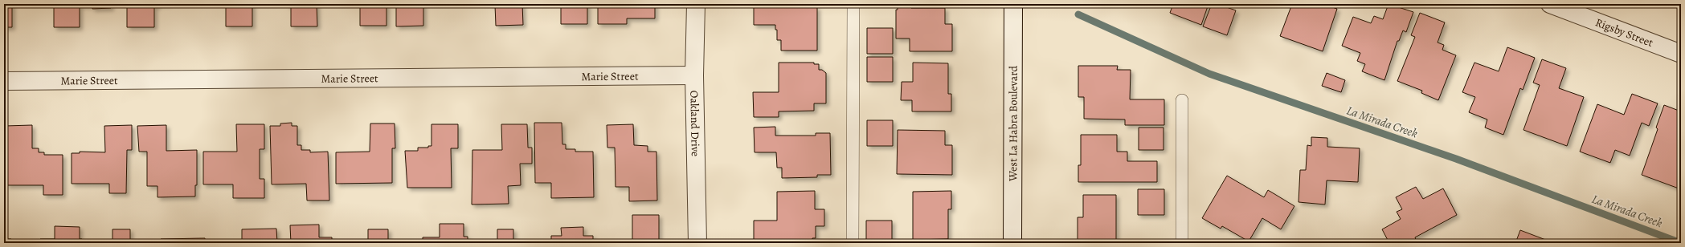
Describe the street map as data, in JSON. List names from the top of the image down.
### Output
{
  "streets": {
    "street": [
      "Rigsby Street",
      "Marie Street",
      "Oakland Drive",
      "West La Habra Boulevard"
    ]
  },
  "crossings": [
    ["Marie Street", "Oakland Drive"]
  ],
  "water": ["La Mirada Creek"]
}
